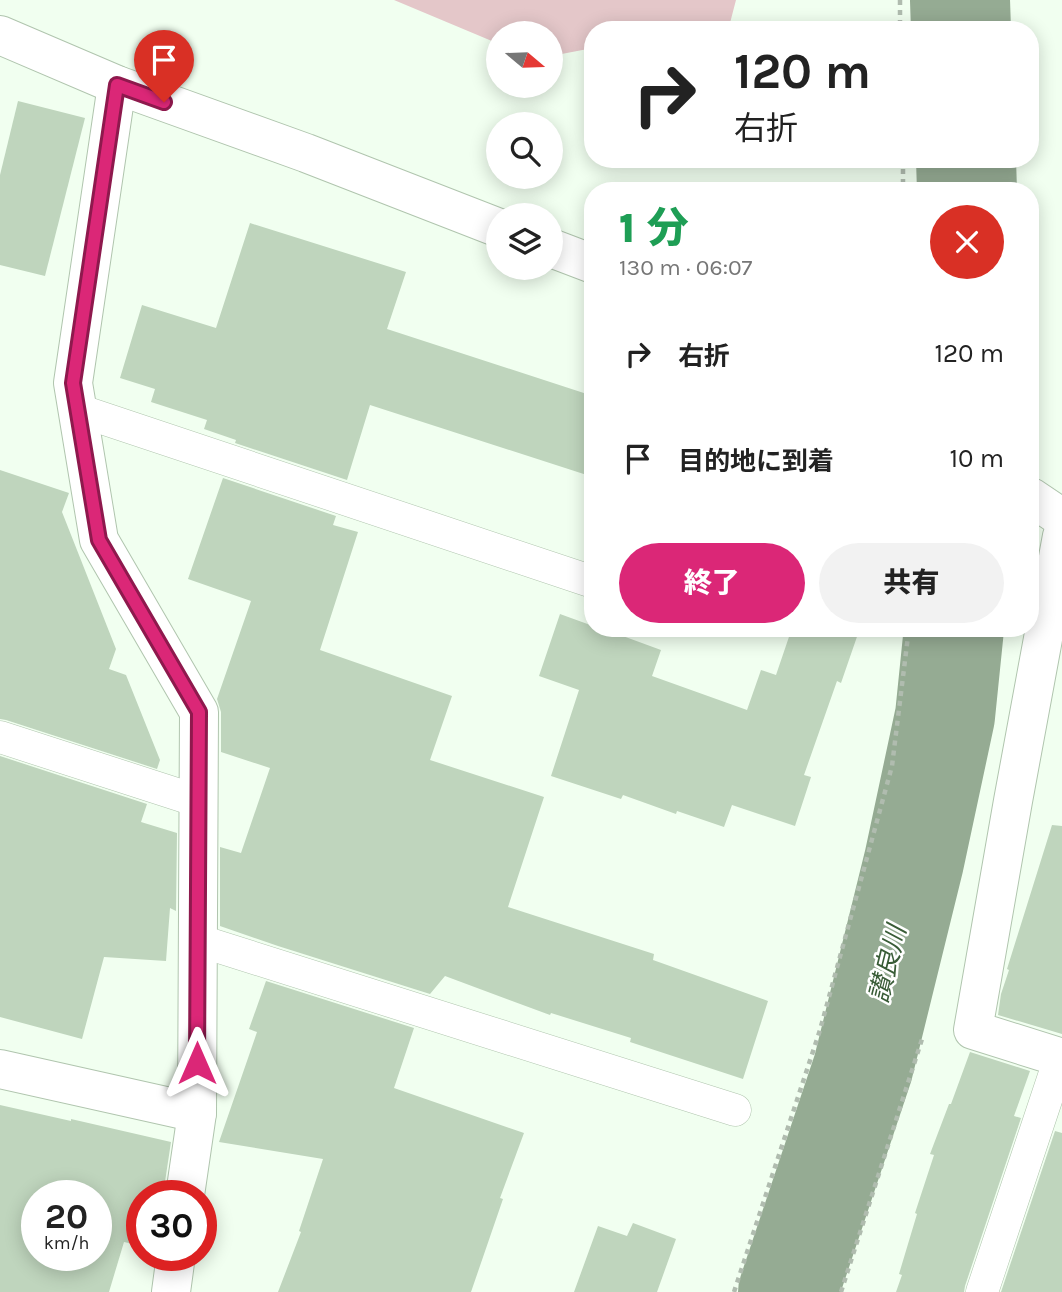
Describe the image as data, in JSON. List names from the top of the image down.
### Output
{
  "water": ["讃良川"],
  "north": "right",
  "page": {
    "turn": ["120 m", "右折"],
    "heading": ["1 分", "130 m · 06:07"],
    "list": [
      {
        "name": "右折",
        "value": "120 m"
      },
      {
        "name": "目的地に到着",
        "value": "10 m"
      }
    ],
    "buttons": ["終了", "共有"],
    "speed": "20 km/h",
    "limit": "30"
  }
}
